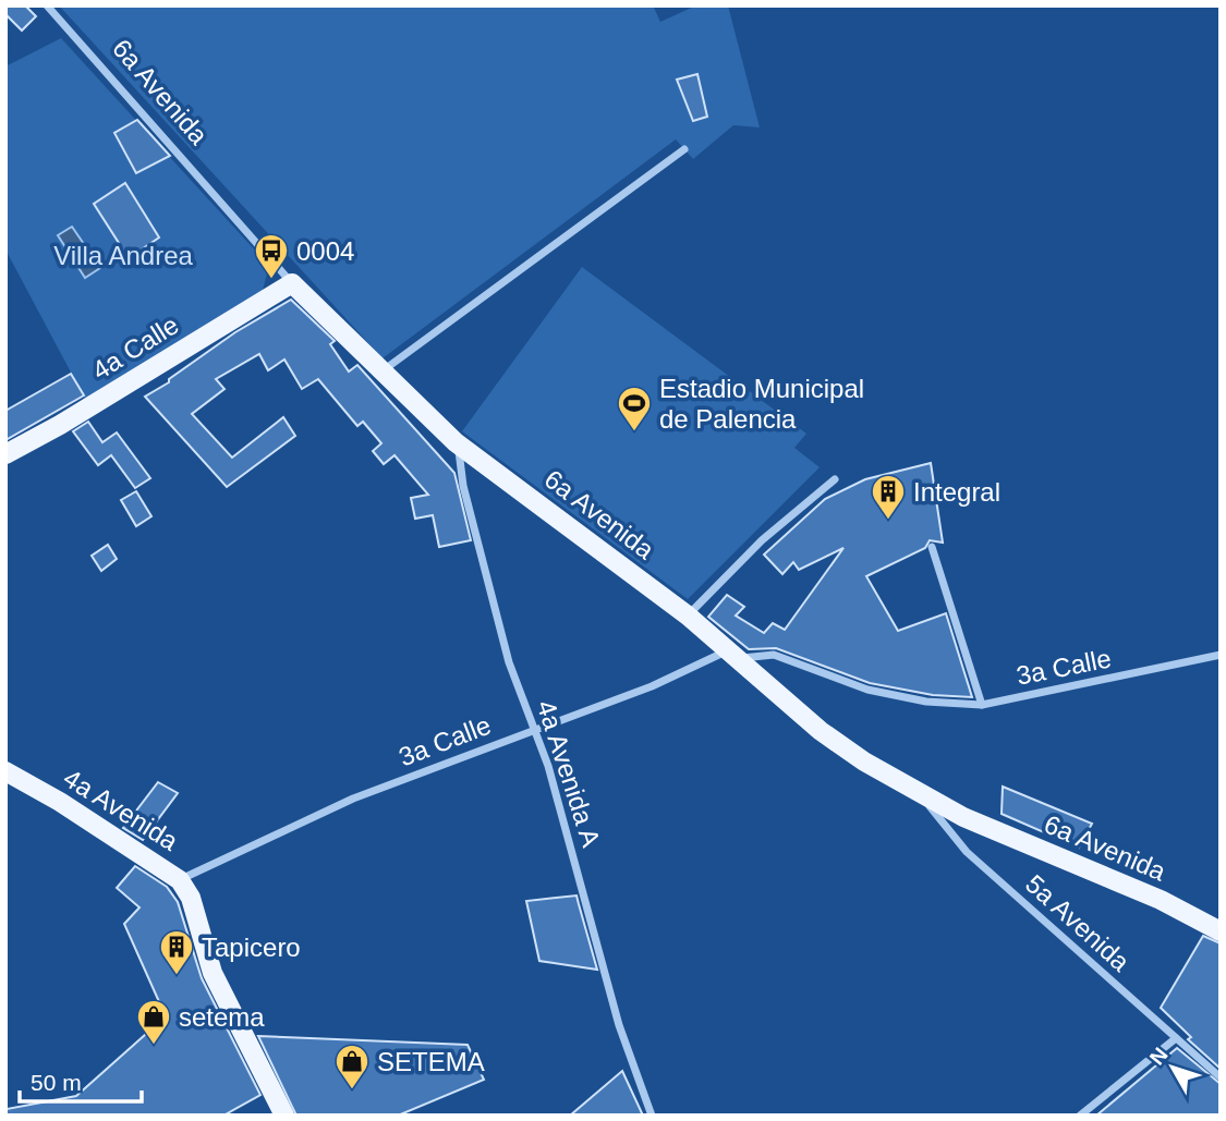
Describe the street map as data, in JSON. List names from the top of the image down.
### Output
{
  "streets": {
    "main road": ["6a Avenida", "4a Calle", "4a Avenida"],
    "street": ["3a Calle", "4a Avenida A", "5a Avenida"]
  },
  "crossings": [
    ["6a Avenida", "4a Calle"],
    ["6a Avenida", "3a Calle"],
    ["6a Avenida", "4a Avenida A"],
    ["6a Avenida", "5a Avenida"],
    ["3a Calle", "4a Avenida A"],
    ["3a Calle", "4a Avenida"]
  ],
  "parks": ["Villa Andrea"],
  "places": {
    "bus stop": ["0004"],
    "sports": ["Estadio Municipal de Palencia"],
    "building": ["Integral", "Tapicero"],
    "shop": ["setema", "SETEMA"]
  },
  "scale_bar": "50 m",
  "north": "top left"
}
